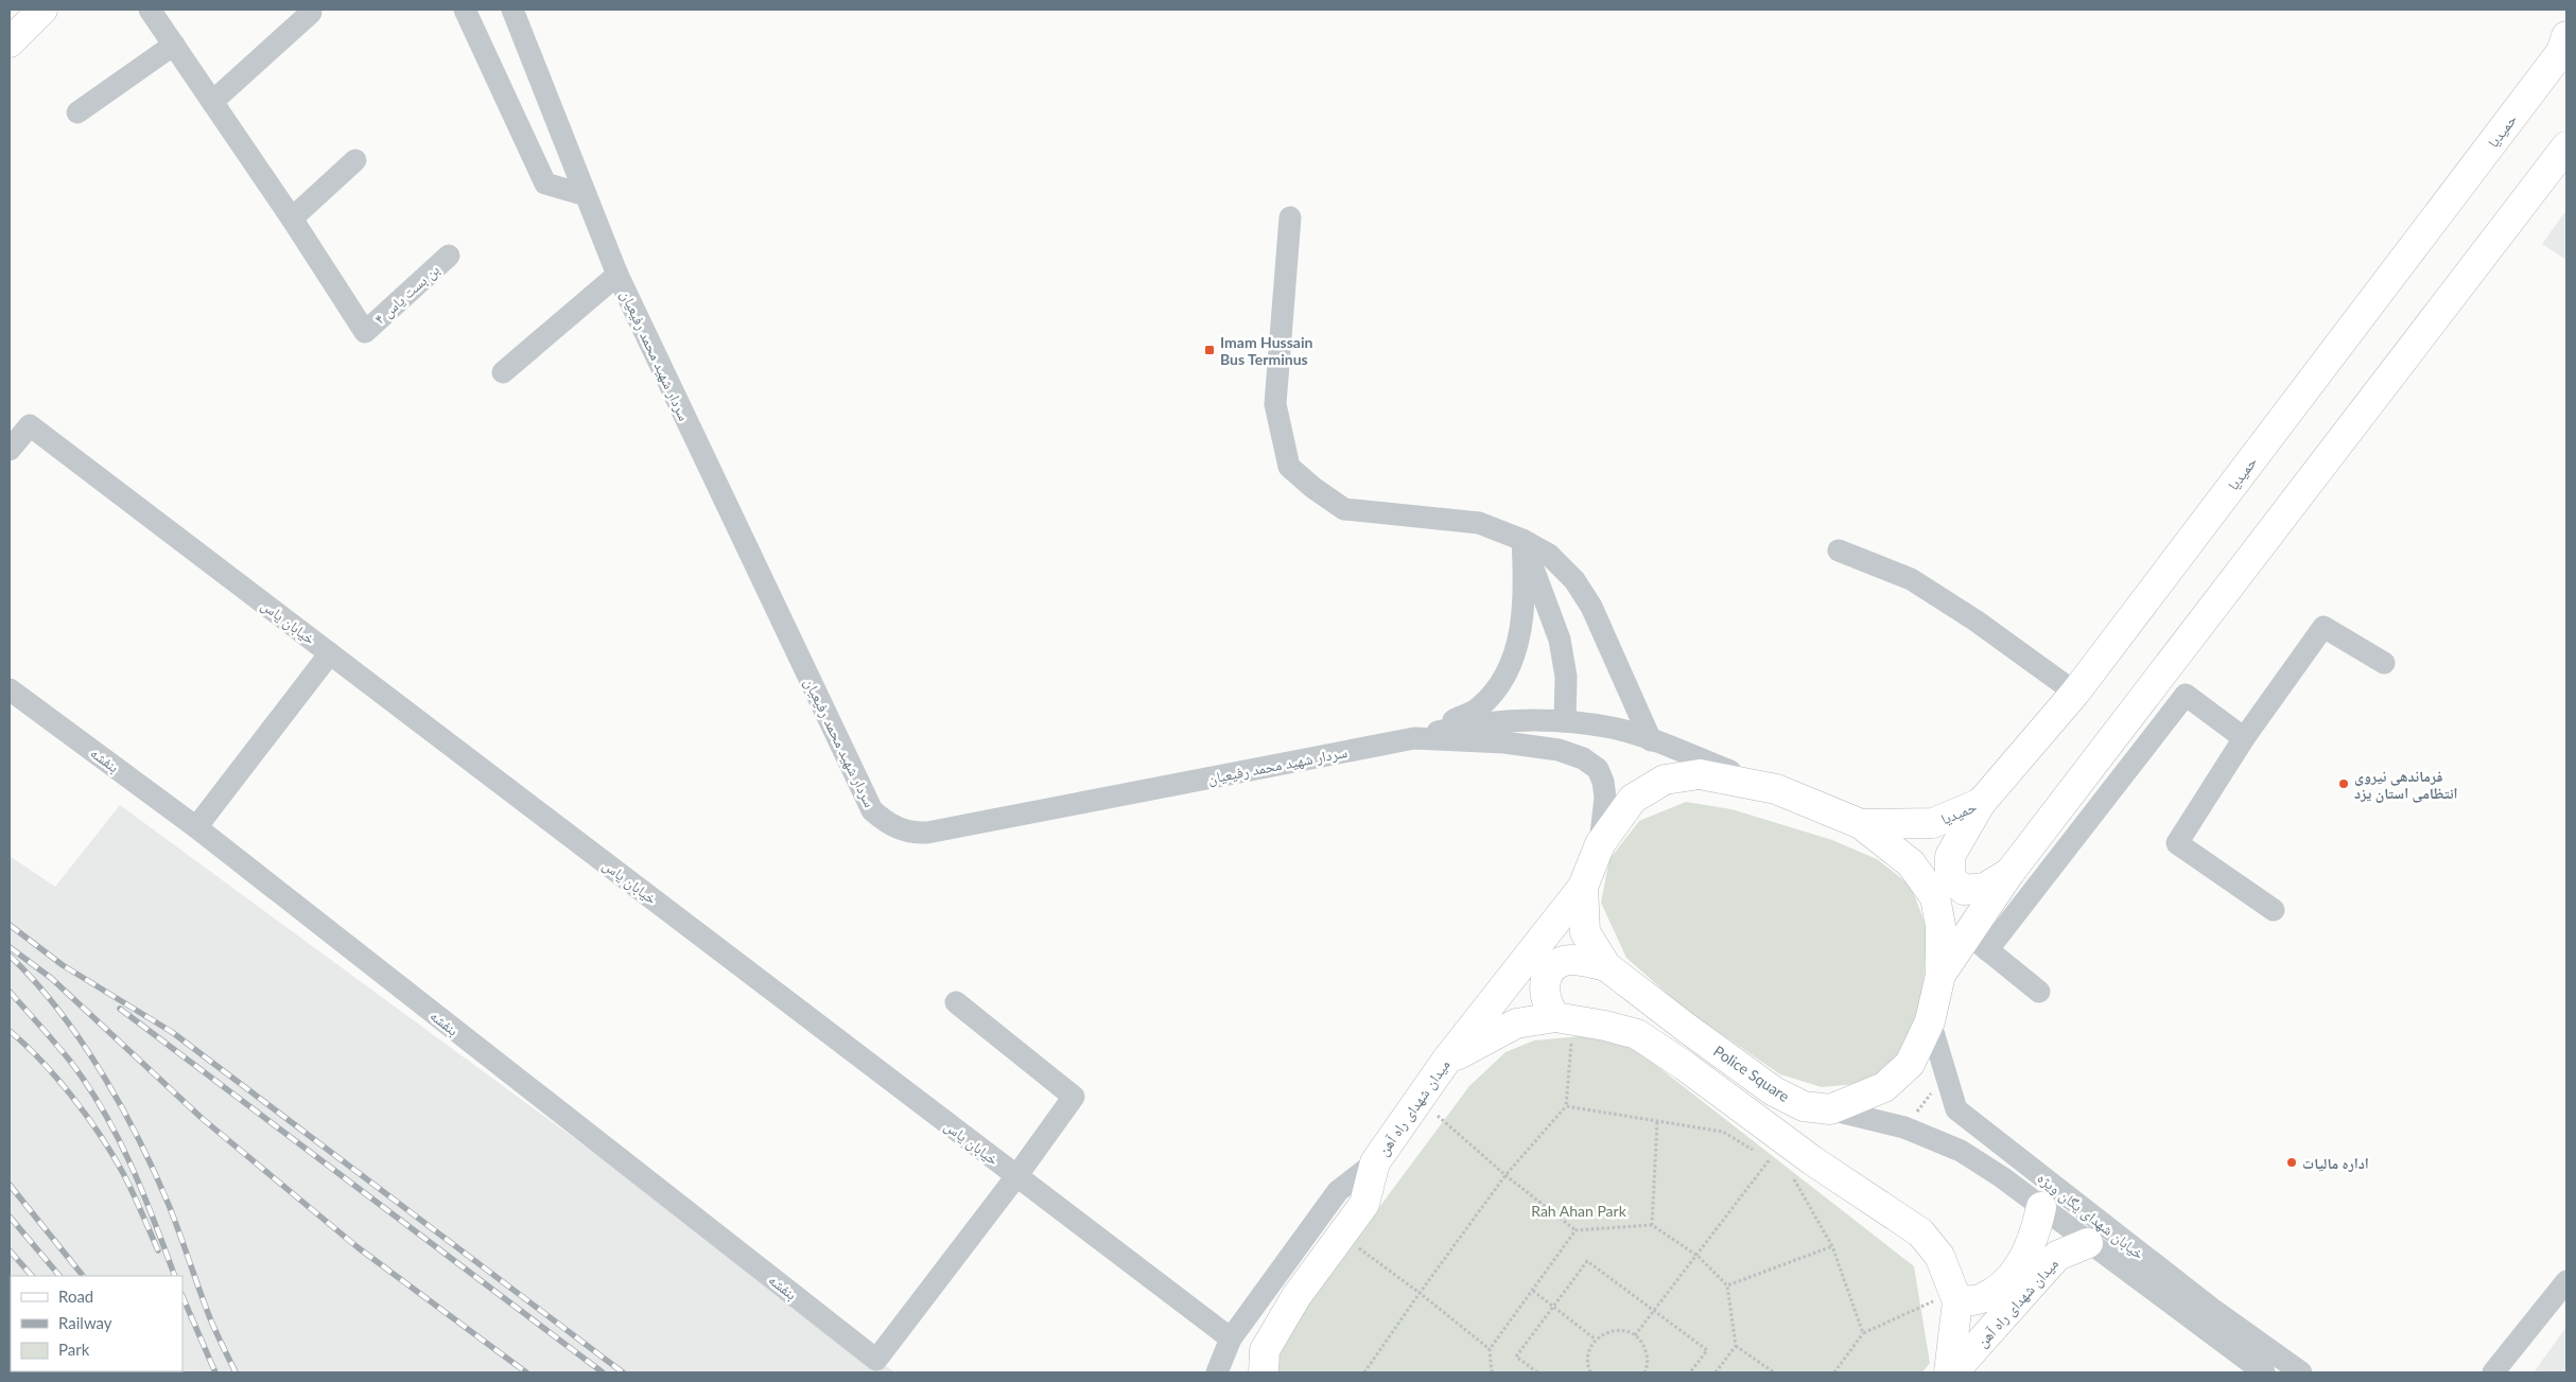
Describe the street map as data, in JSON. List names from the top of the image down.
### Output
{
  "streets": {
    "main road": ["حمیدیا", "Police Square", "میدان شهدای راه آهن"],
    "street": [
      "بن بست یاس ۴",
      "سردار شهید محمد رفیعیان",
      "خیابان یاس",
      "بنفشه",
      "خیابان شهدای یگان ویژه"
    ]
  },
  "crossings": [
    ["حمیدیا", "Police Square"],
    ["سردار شهید محمد رفیعیان", "Police Square"],
    ["خیابان یاس", "بنفشه"],
    ["Police Square", "میدان شهدای راه آهن"],
    ["Police Square", "خیابان شهدای یگان ویژه"],
    ["میدان شهدای راه آهن", "خیابان شهدای یگان ویژه"]
  ],
  "parks": ["Rah Ahan Park"],
  "places": {
    "transit": ["Imam Hussain Bus Terminus"],
    "other": ["فرماندهی نیروی انتظامی استان یزد", "اداره مالیات"]
  },
  "legend": ["Road", "Railway", "Park"]
}
